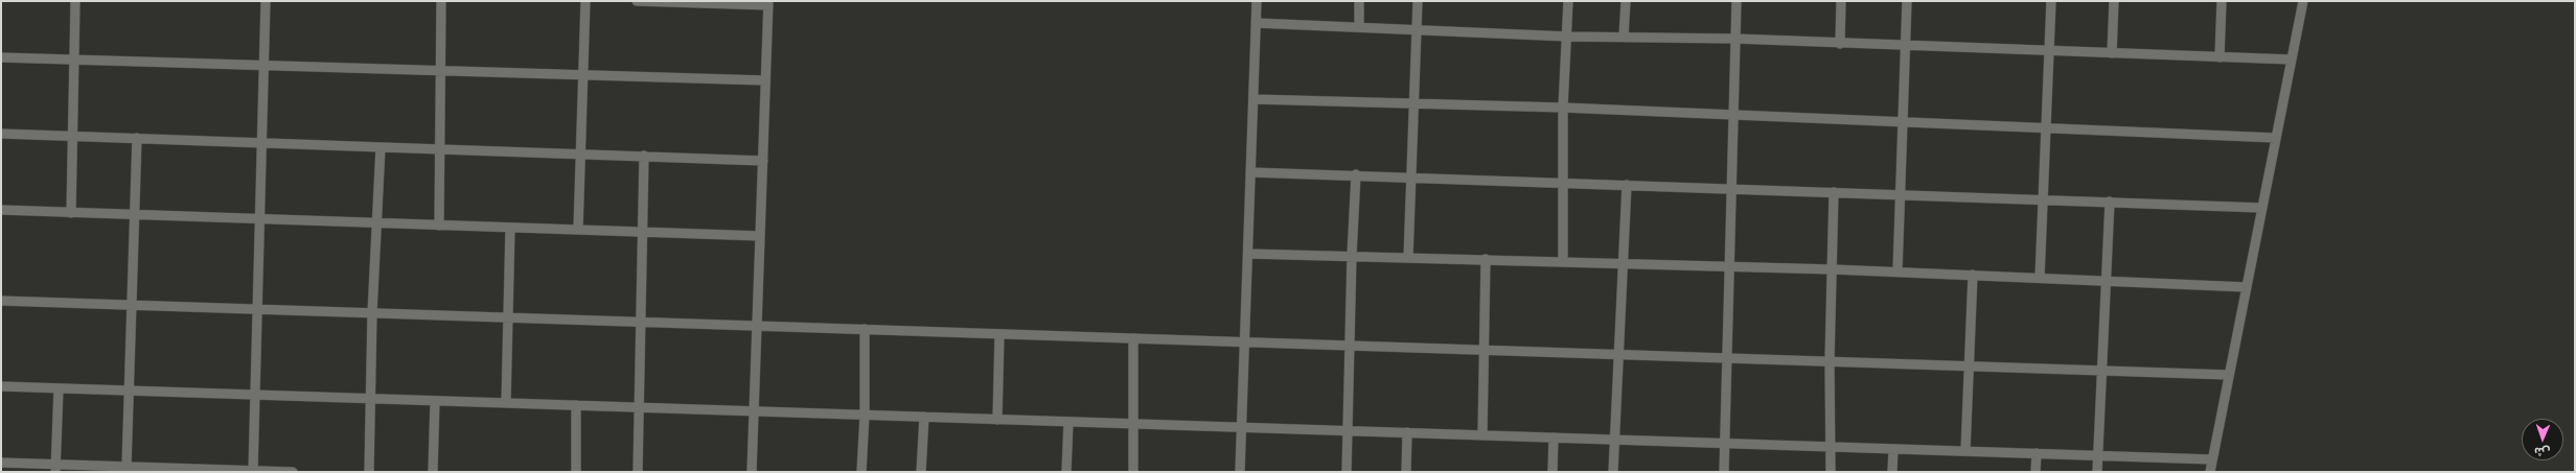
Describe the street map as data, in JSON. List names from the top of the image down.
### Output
{
  "north": "bottom"
}
